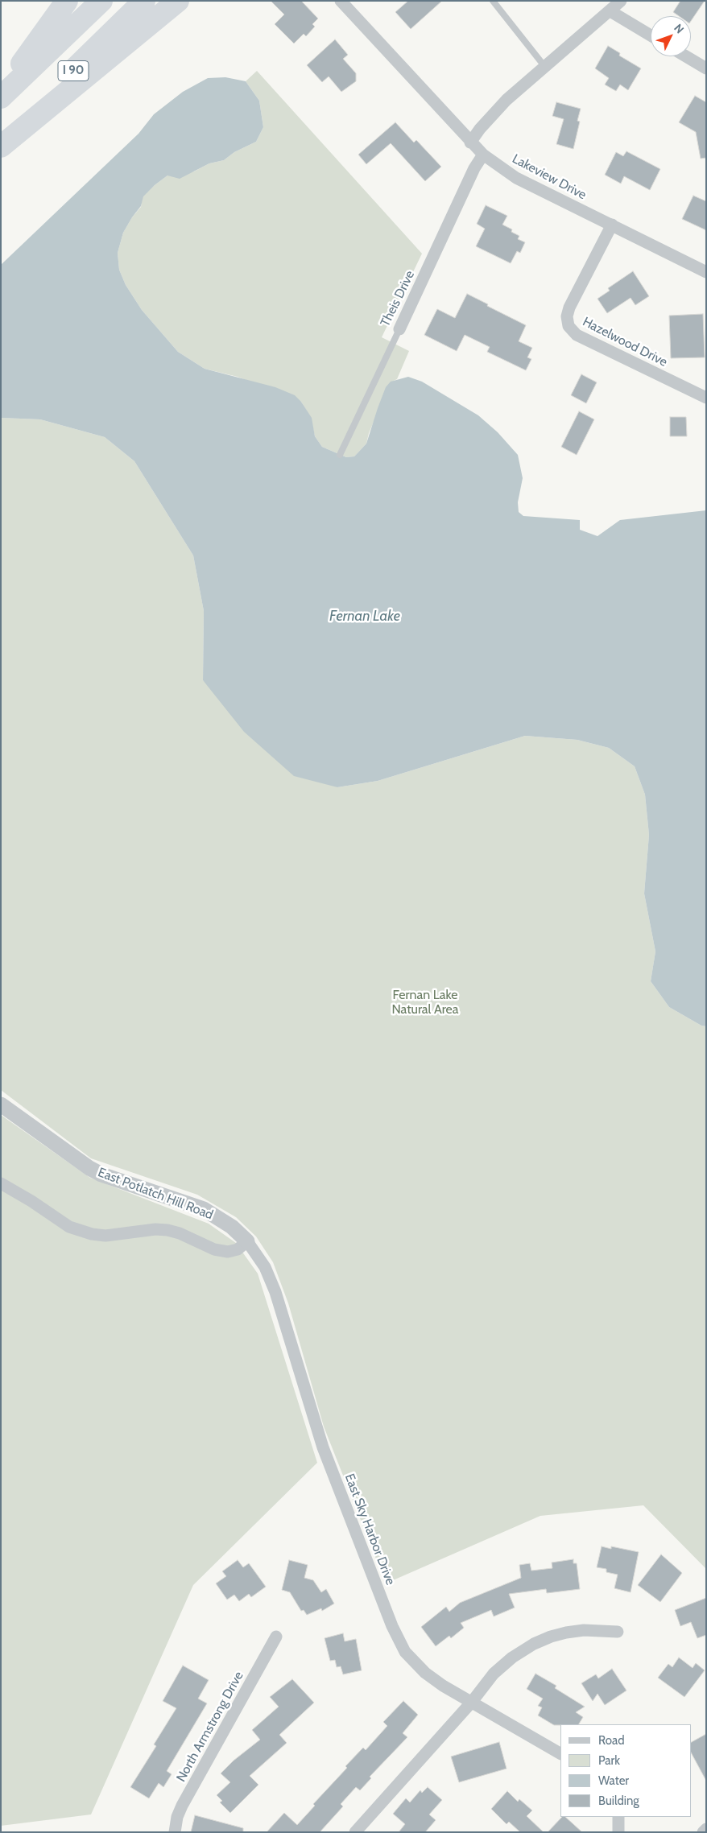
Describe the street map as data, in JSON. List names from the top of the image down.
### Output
{
  "streets": {
    "highway": ["I 90"],
    "street": [
      "Lakeview Drive",
      "Theis Drive",
      "Hazelwood Drive",
      "East Potlatch Hill Road",
      "East Sky Harbor Drive",
      "North Armstrong Drive"
    ]
  },
  "crossings": [
    ["Lakeview Drive", "Theis Drive"],
    ["Lakeview Drive", "Hazelwood Drive"],
    ["East Potlatch Hill Road", "East Sky Harbor Drive"]
  ],
  "water": ["Fernan Lake"],
  "parks": ["Fernan Lake Natural Area"],
  "legend": [
    "Road",
    "Park",
    "Water",
    "Building"
  ],
  "north": "top right"
}
